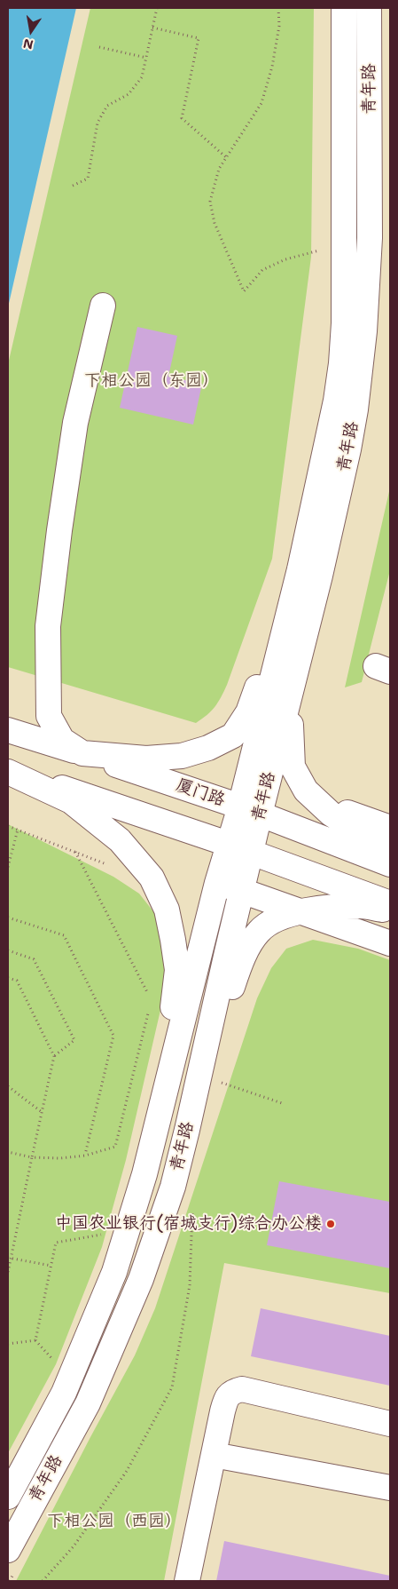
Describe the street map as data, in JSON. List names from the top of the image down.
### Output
{
  "streets": {
    "street": ["青年路", "厦门路"]
  },
  "crossings": [
    ["青年路", "厦门路"]
  ],
  "parks": ["下相公园（东园）", "下相公园（西园）"],
  "places": ["中国农业银行(宿城支行)综合办公楼"],
  "north": "bottom"
}
